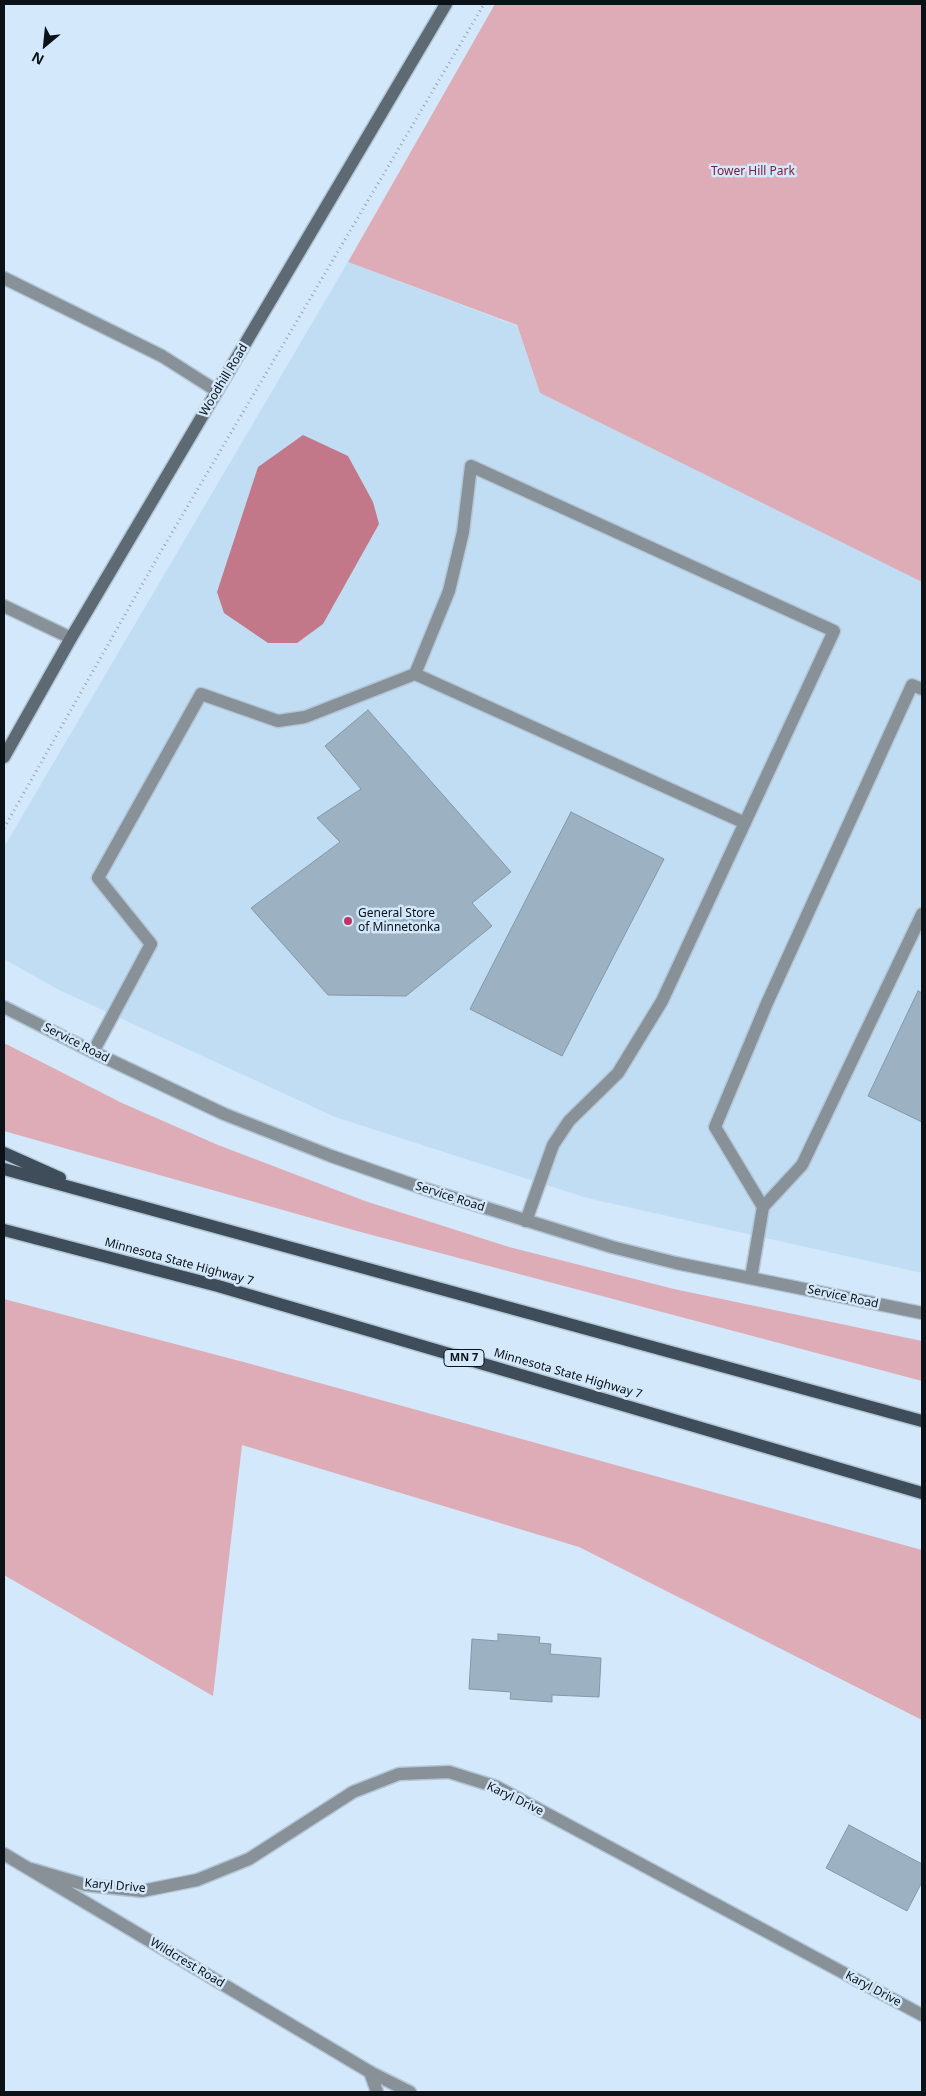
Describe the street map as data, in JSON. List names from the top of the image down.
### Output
{
  "streets": {
    "main road": ["Minnesota State Highway 7", "MN 7"],
    "street": [
      "Woodhill Road",
      "Service Road",
      "Karyl Drive",
      "Wildcrest Road"
    ]
  },
  "crossings": [
    ["Karyl Drive", "Wildcrest Road"]
  ],
  "parks": ["Tower Hill Park"],
  "places": ["General Store of Minnetonka"],
  "north": "bottom left"
}
